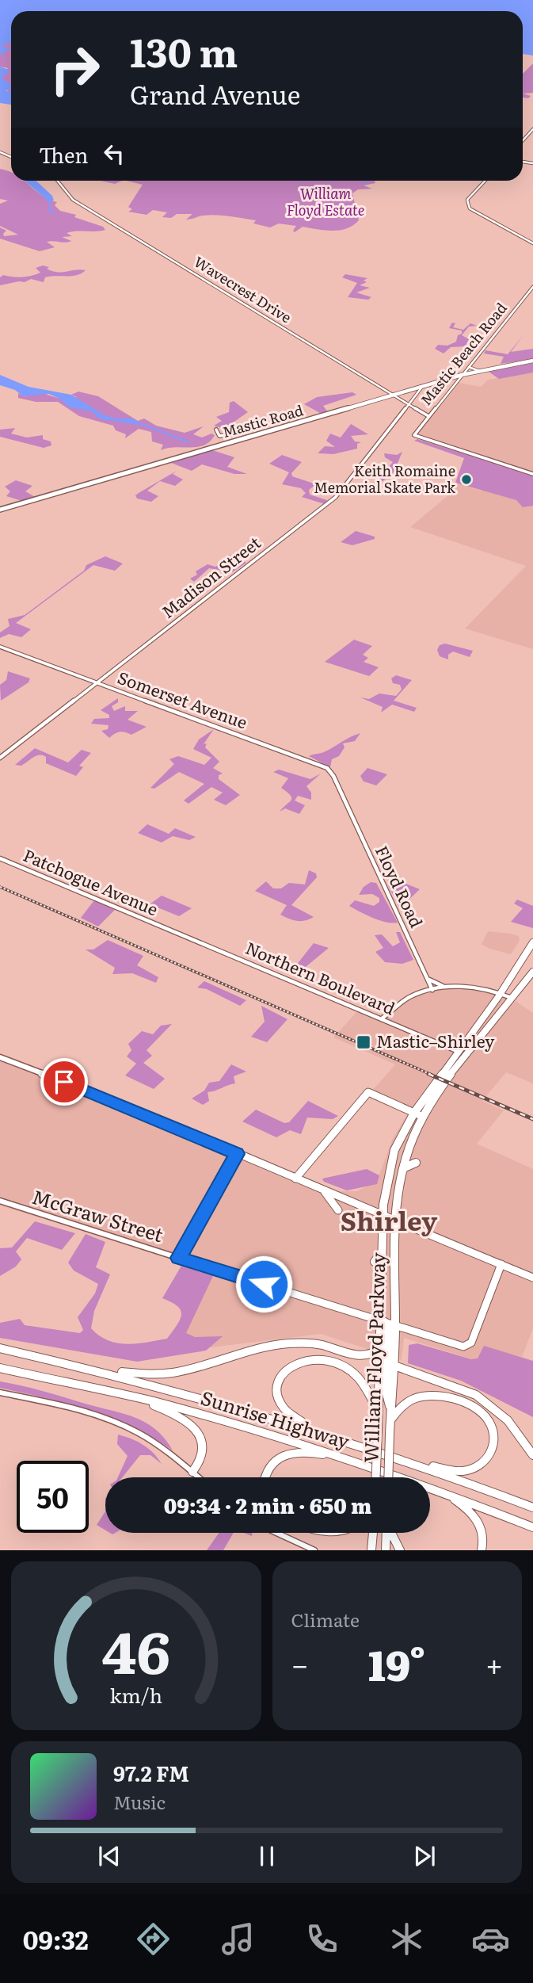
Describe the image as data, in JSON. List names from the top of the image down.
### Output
{
  "streets": {
    "highway": ["William Floyd Parkway", "Sunrise Highway"],
    "main road": ["Mastic Road", "McGraw Street"],
    "street": [
      "Wavecrest Drive",
      "Mastic Beach Road",
      "Madison Street",
      "Somerset Avenue",
      "Patchogue Avenue",
      "Floyd Road",
      "Northern Boulevard"
    ]
  },
  "crossings": [
    ["Wavecrest Drive", "Mastic Beach Road"],
    ["Wavecrest Drive", "Mastic Road"],
    ["Wavecrest Drive", "Madison Street"],
    ["Mastic Beach Road", "Mastic Road"],
    ["Mastic Road", "Madison Street"],
    ["Madison Street", "Somerset Avenue"],
    ["Somerset Avenue", "Floyd Road"],
    ["Patchogue Avenue", "Northern Boulevard"],
    ["Northern Boulevard", "William Floyd Parkway"],
    ["McGraw Street", "William Floyd Parkway"]
  ],
  "districts": ["Shirley"],
  "parks": ["William Floyd Estate"],
  "places": {
    "other": ["Keith Romaine Memorial Skate Park"],
    "transit": ["Mastic–Shirley"]
  },
  "page": {
    "turn": ["130 m", "Grand Avenue"],
    "then": "Then",
    "limit": "50",
    "trip": "09:34 · 2 min · 650 m",
    "tile": "Climate",
    "heat": ["−", "19°", "+"],
    "song": ["97.2 FM", "Music"],
    "tabs": "09:32",
    "gauge": ["46", "km/h"]
  }
}
